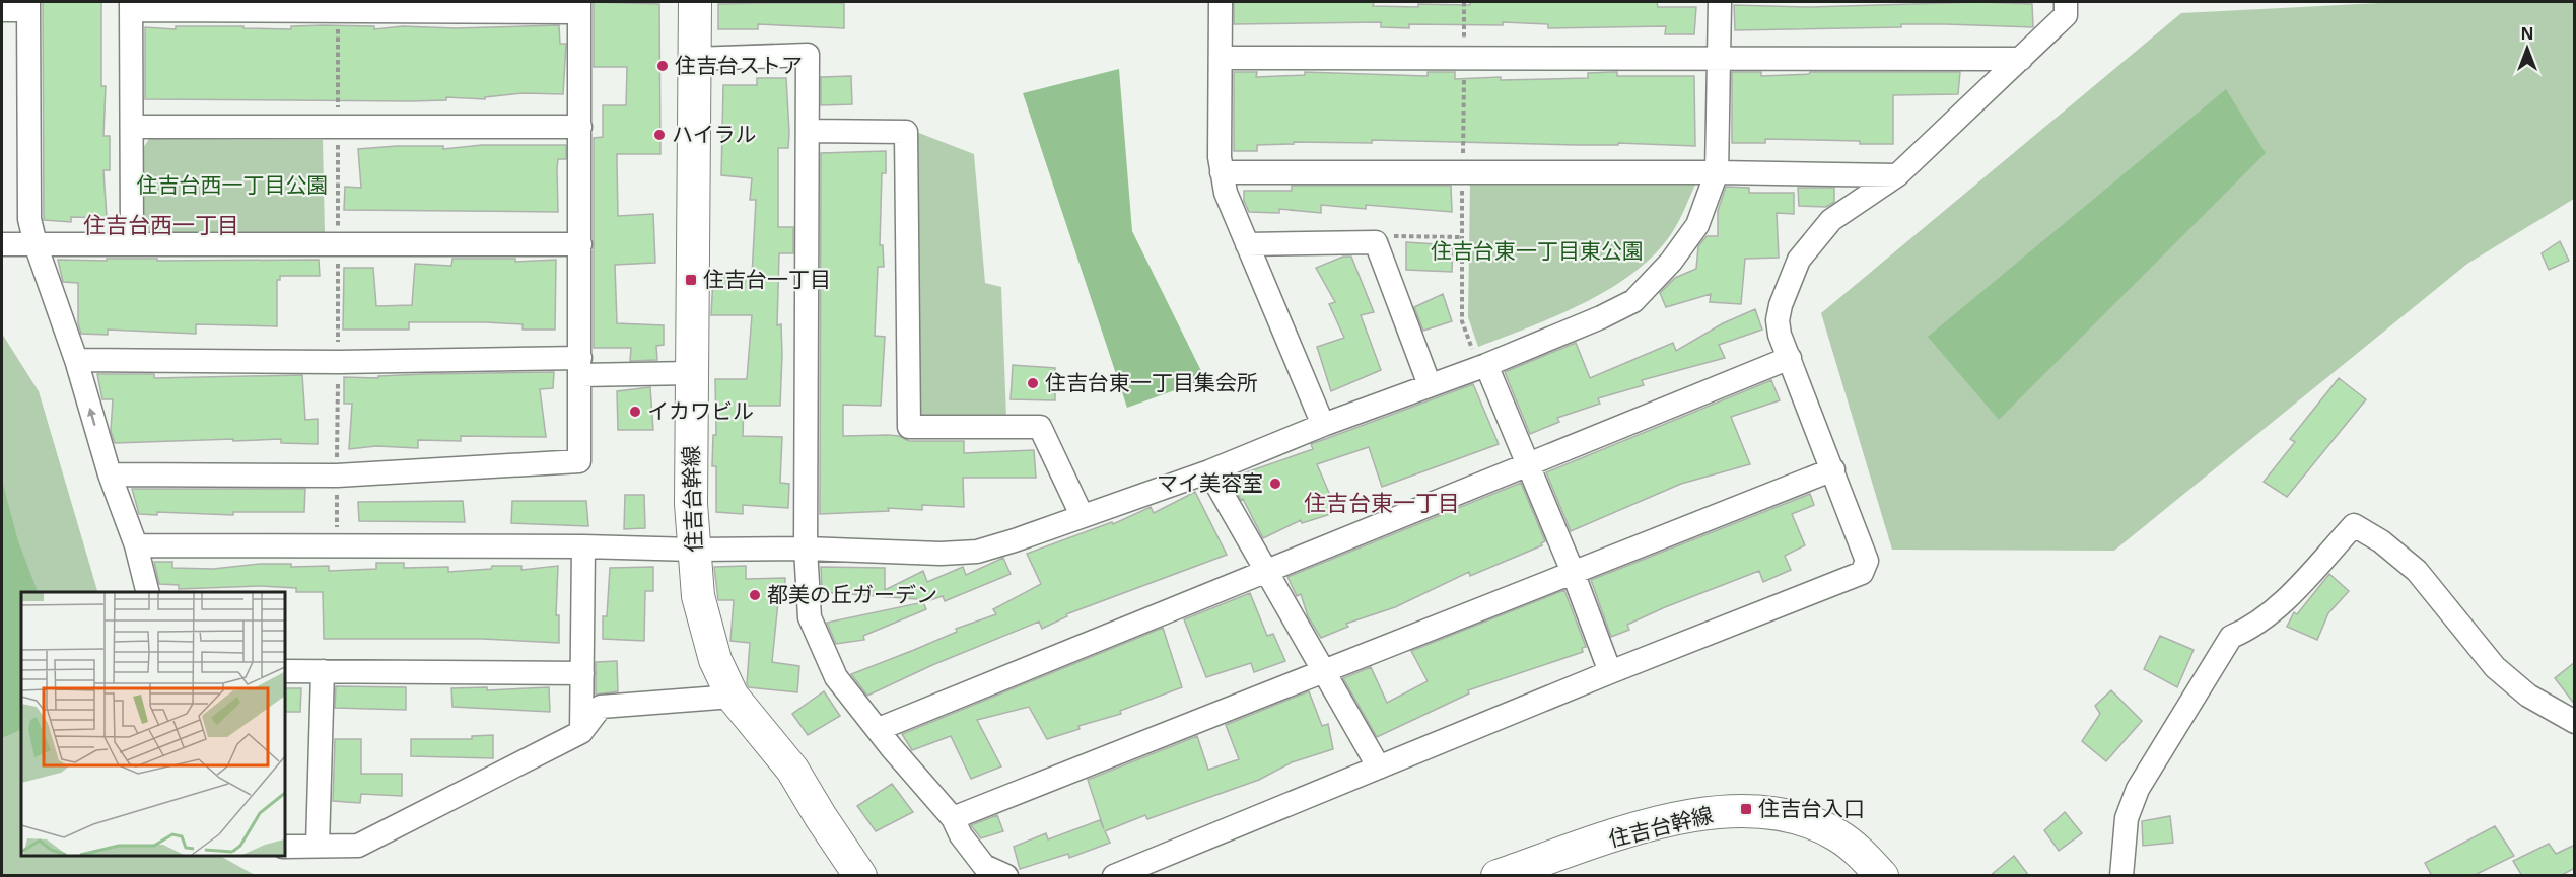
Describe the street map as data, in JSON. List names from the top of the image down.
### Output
{
  "streets": {
    "street": ["住吉台幹線"]
  },
  "districts": ["住吉台西一丁目", "住吉台東一丁目"],
  "parks": ["住吉台西一丁目公園", "住吉台東一丁目東公園"],
  "places": {
    "other": [
      "住吉台ストア",
      "ハイラル",
      "住吉台東一丁目集会所",
      "イカワビル",
      "マイ美容室",
      "都美の丘ガーデン"
    ],
    "transit": ["住吉台一丁目", "住吉台入口"]
  },
  "north": "top"
}
